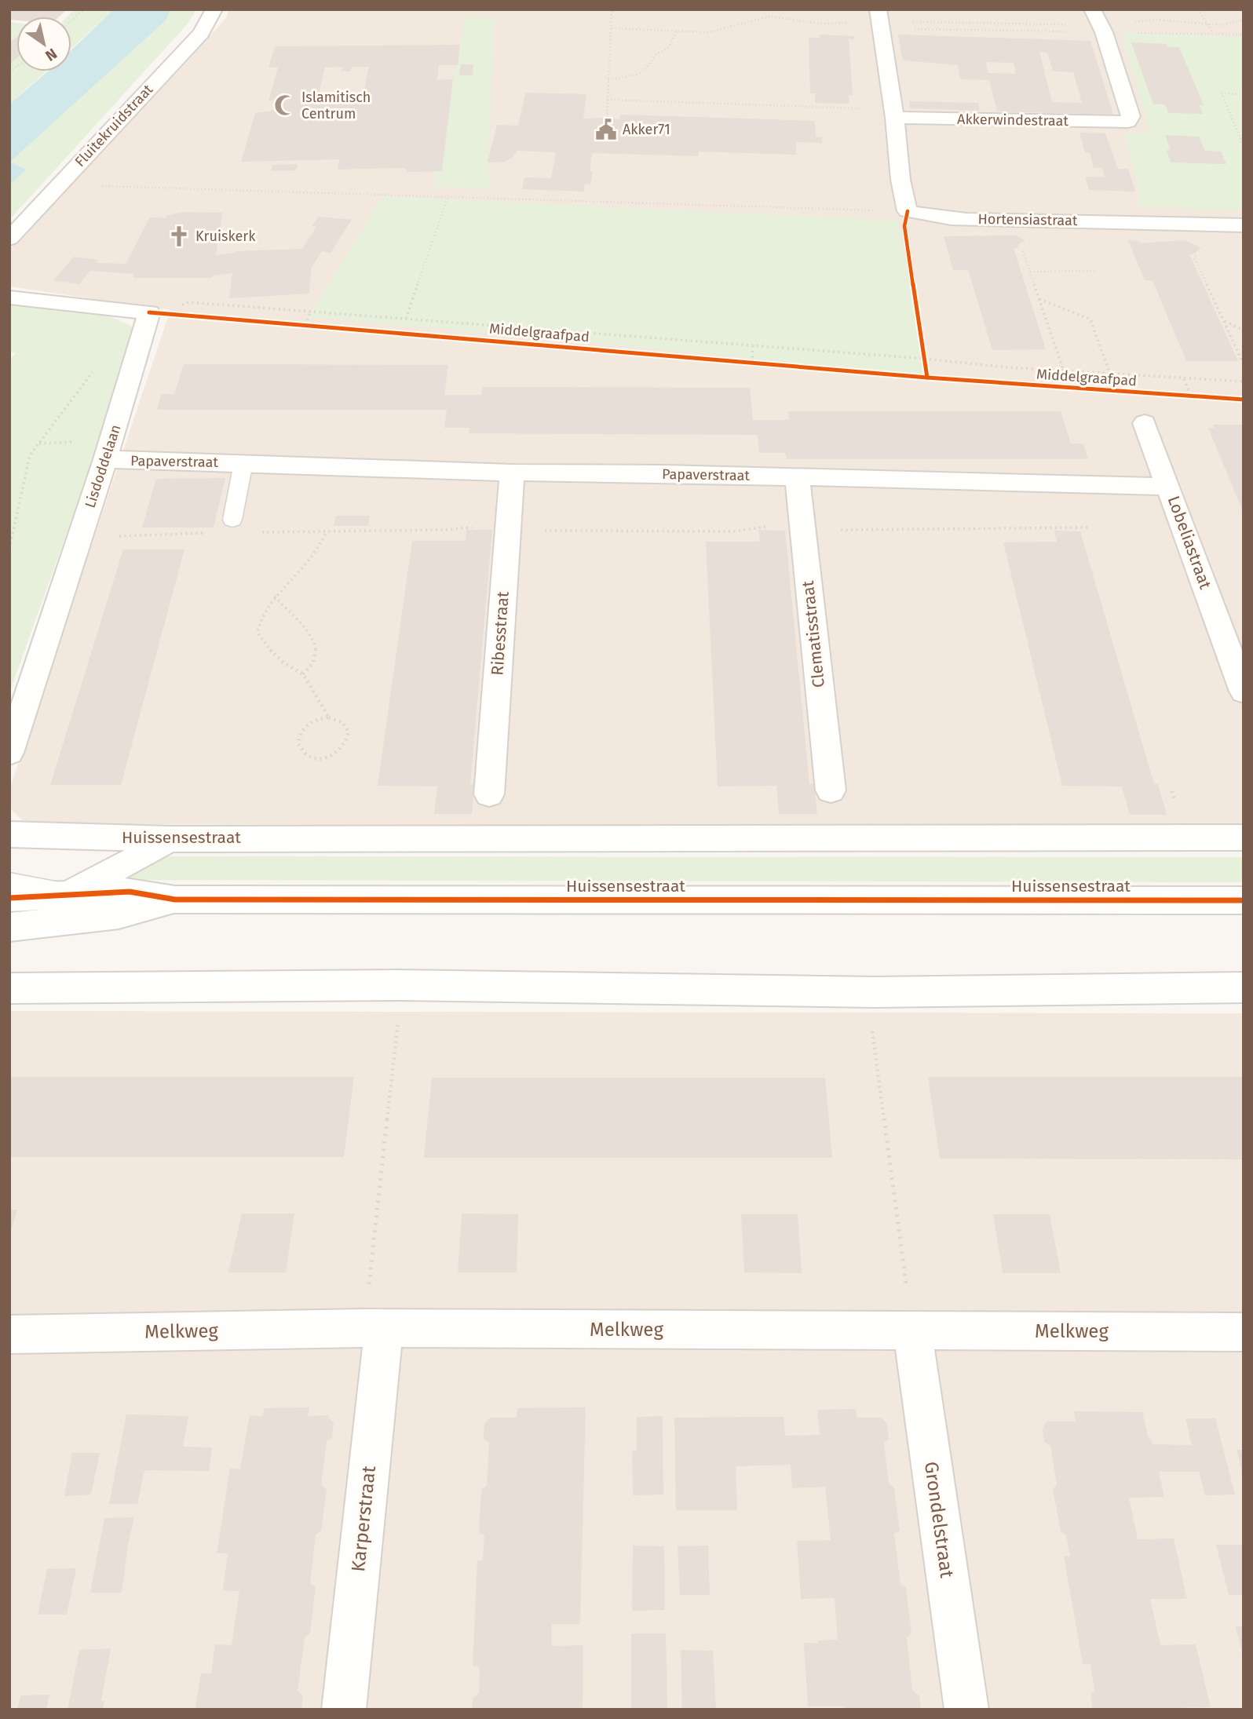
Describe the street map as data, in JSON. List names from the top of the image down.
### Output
{
  "streets": {
    "street": [
      "Akkerwindestraat",
      "Fluitekruidstraat",
      "Hortensiastraat",
      "Papaverstraat",
      "Lisdoddelaan",
      "Lobeliastraat",
      "Ribesstraat",
      "Clematisstraat",
      "Huissensestraat",
      "Melkweg",
      "Karperstraat",
      "Grondelstraat"
    ],
    "cycle path": ["Middelgraafpad"]
  },
  "crossings": [
    ["Papaverstraat", "Lisdoddelaan"],
    ["Papaverstraat", "Lobeliastraat"],
    ["Papaverstraat", "Ribesstraat"],
    ["Papaverstraat", "Clematisstraat"],
    ["Melkweg", "Karperstraat"],
    ["Melkweg", "Grondelstraat"]
  ],
  "places": {
    "mosque": ["Islamitisch Centrum"],
    "public building": ["Akker71"],
    "church": ["Kruiskerk"]
  },
  "north": "bottom right"
}
